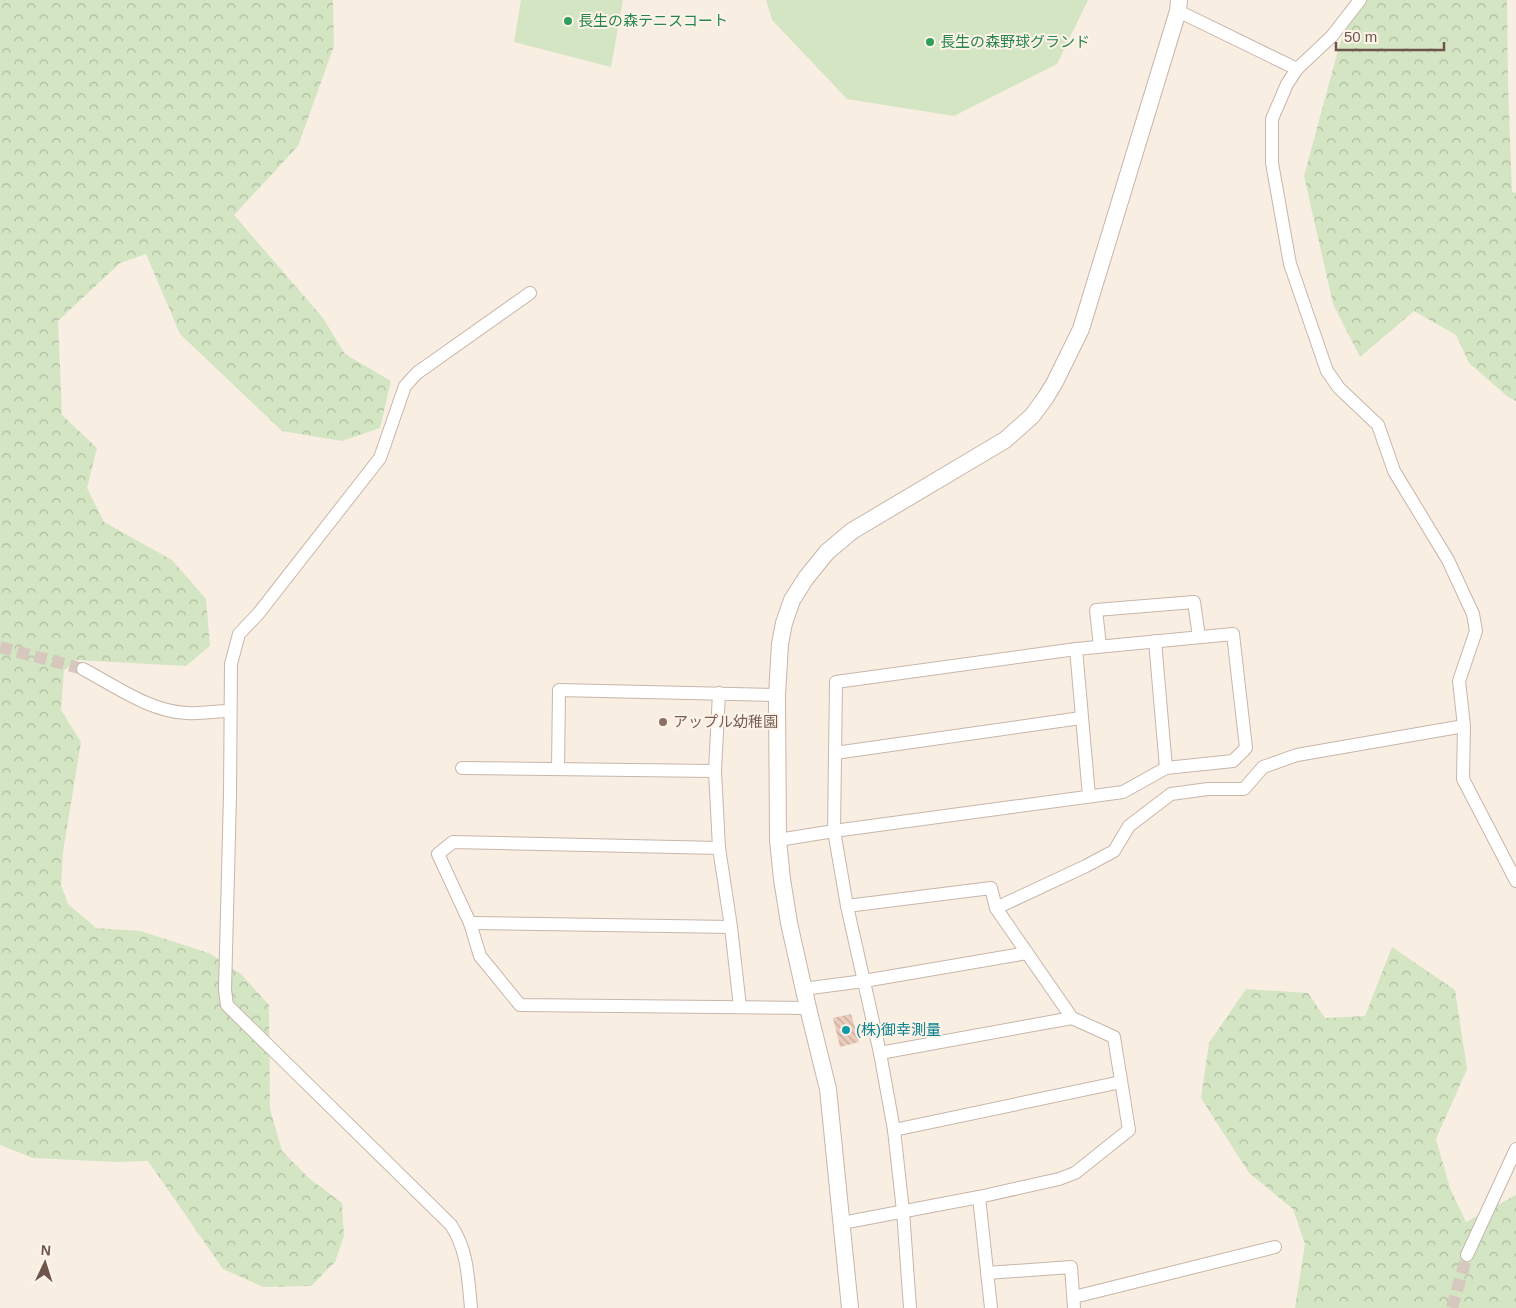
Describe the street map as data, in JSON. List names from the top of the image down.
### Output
{
  "places": [
    "長生の森テニスコート",
    "長生の森野球グランド",
    "アップル幼稚園",
    "(株)御幸測量"
  ],
  "scale_bar": "50 m",
  "north": "top"
}
